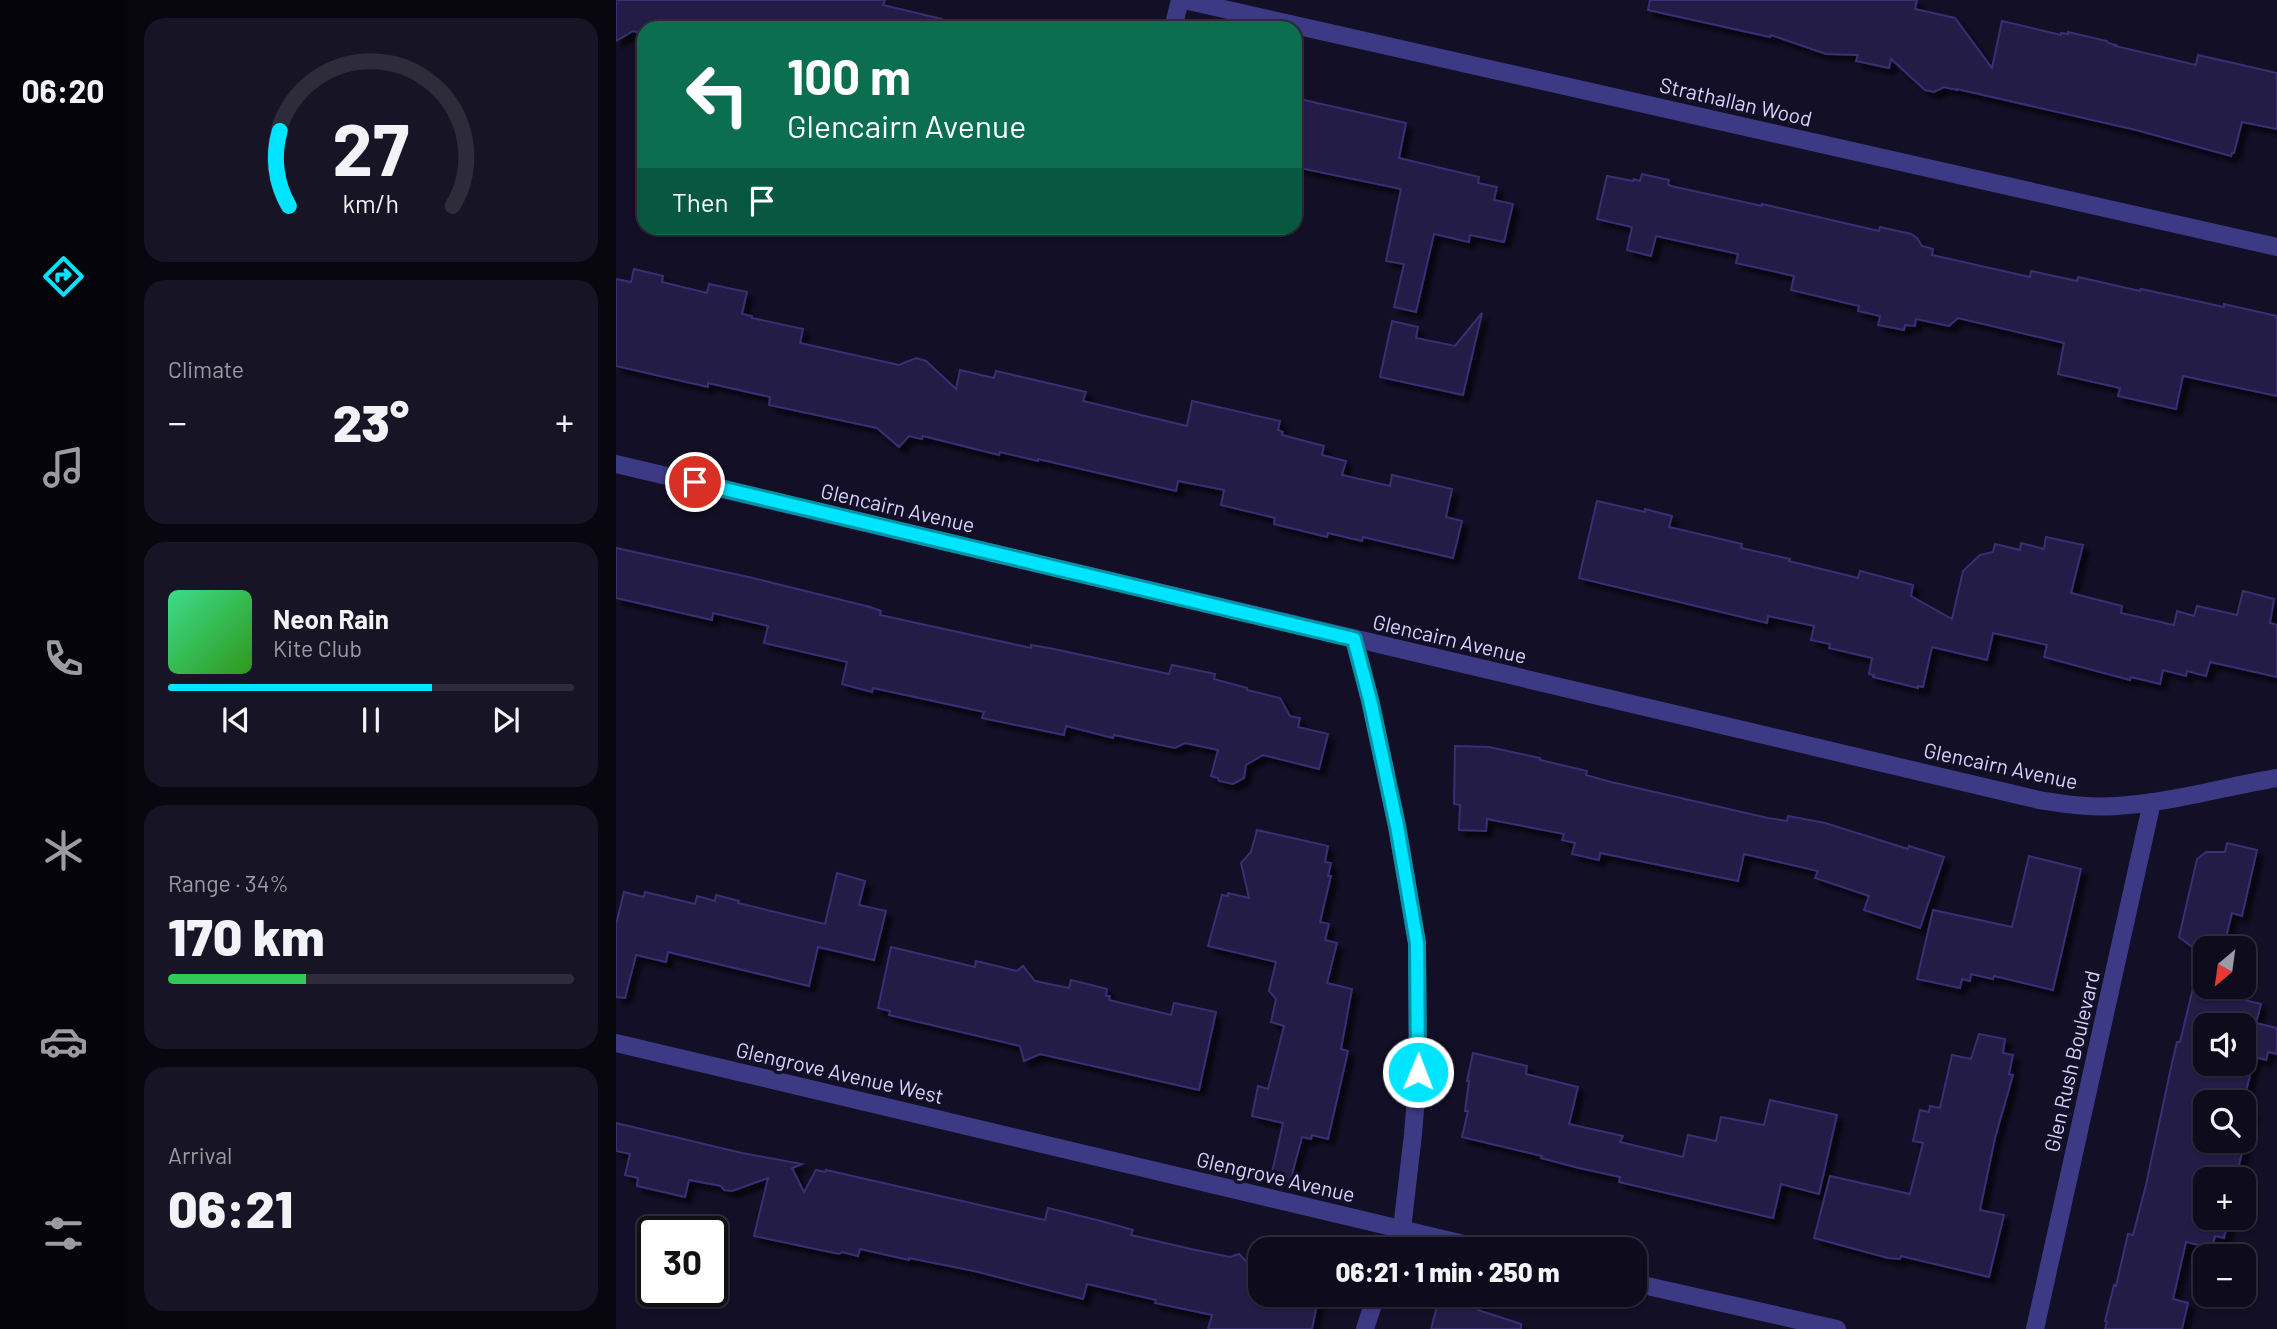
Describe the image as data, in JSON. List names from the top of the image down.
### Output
{
  "streets": {
    "street": [
      "Strathallan Wood",
      "Glencairn Avenue",
      "Glen Rush Boulevard",
      "Glengrove Avenue West",
      "Glengrove Avenue"
    ]
  },
  "crossings": [
    ["Glencairn Avenue", "Glen Rush Boulevard"],
    ["Glengrove Avenue West", "Glengrove Avenue"]
  ],
  "north": "bottom left",
  "page": {
    "tabs": "06:20",
    "turn": ["100 m", "Glencairn Avenue"],
    "then": "Then",
    "tile": [
      "Climate",
      ["Range · 34%", "170 km"],
      ["Arrival", "06:21"]
    ],
    "heat": ["−", "23°", "+"],
    "song": ["Neon Rain", "Kite Club"],
    "map_buttons": ["+", "−"],
    "limit": "30",
    "trip": "06:21 · 1 min · 250 m",
    "gauge": ["27", "km/h"]
  }
}
